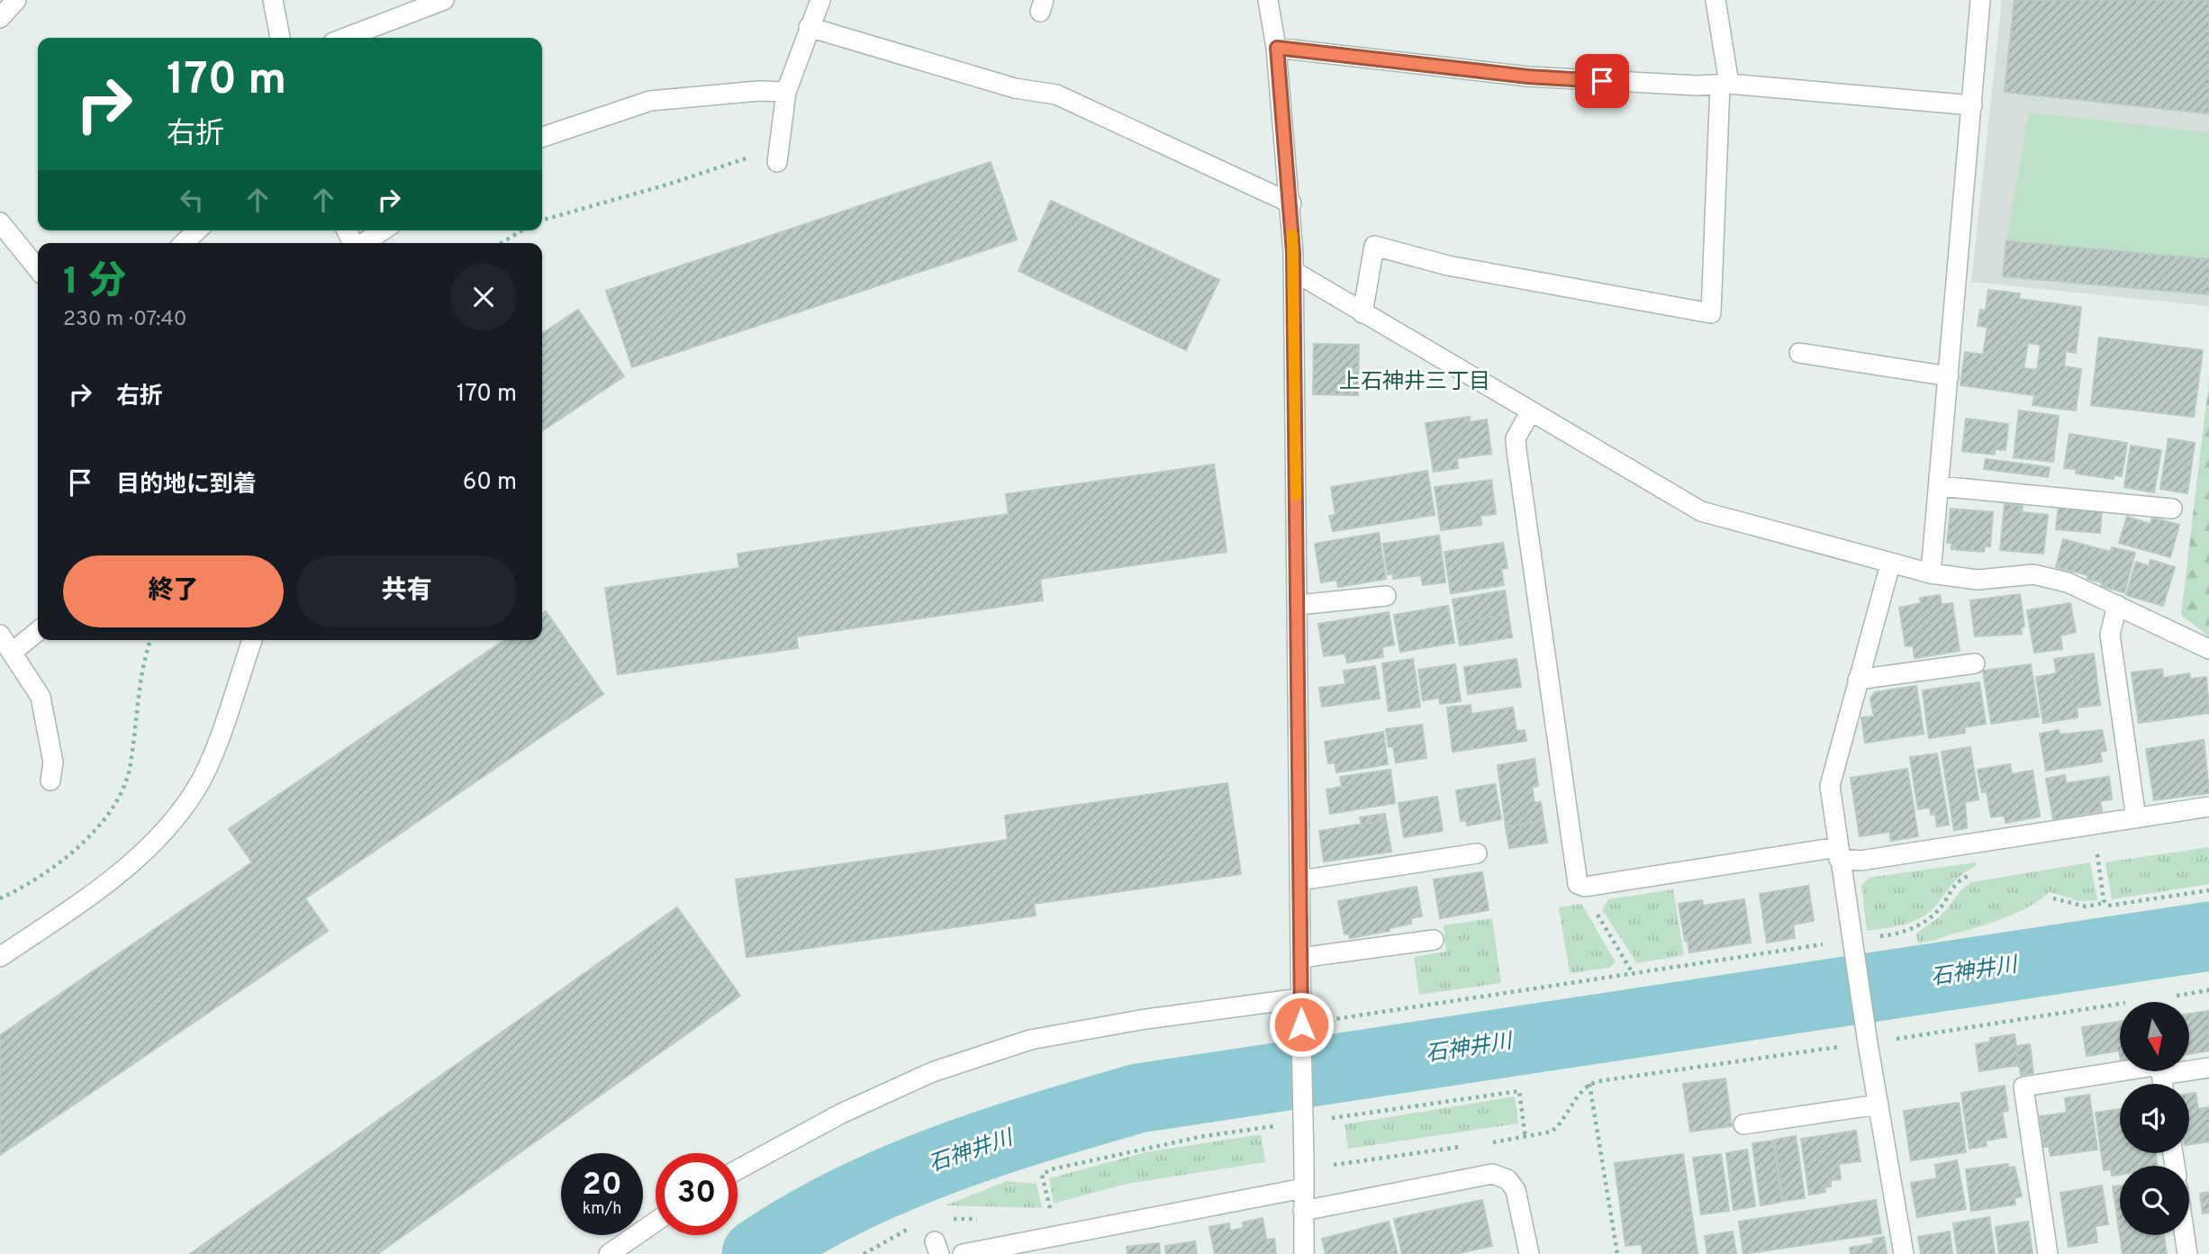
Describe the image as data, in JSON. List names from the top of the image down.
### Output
{
  "districts": ["上石神井三丁目"],
  "water": ["石神井川"],
  "north": "bottom",
  "page": {
    "turn": ["170 m", "右折"],
    "heading": ["1 分", "230 m · 07:40"],
    "list": [
      {
        "name": "右折",
        "value": "170 m"
      },
      {
        "name": "目的地に到着",
        "value": "60 m"
      }
    ],
    "buttons": ["終了", "共有"],
    "speed": "20 km/h",
    "limit": "30"
  }
}
